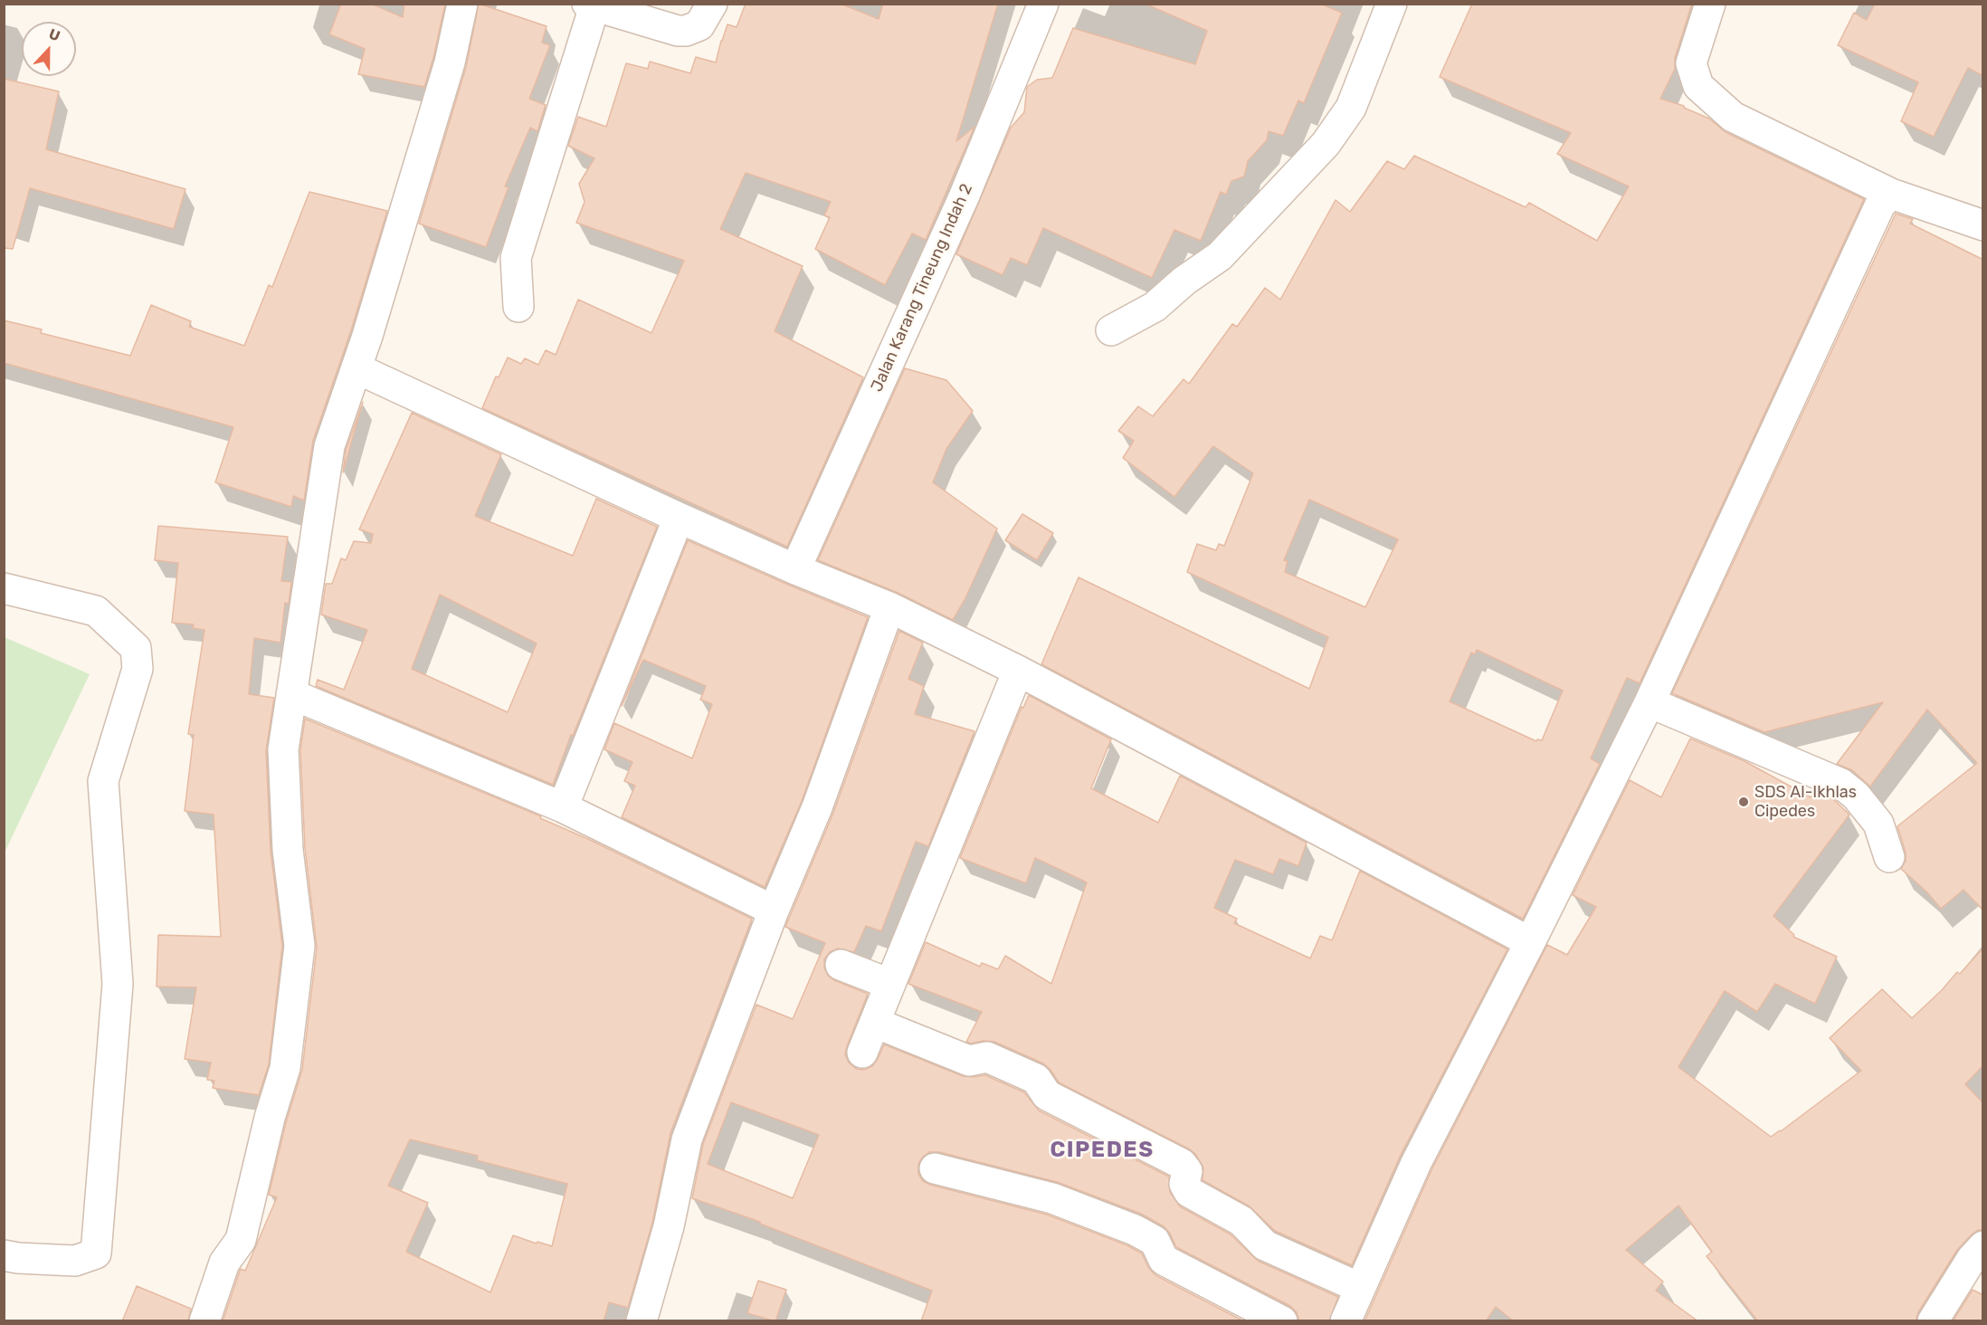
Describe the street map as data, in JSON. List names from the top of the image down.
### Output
{
  "streets": {
    "street": ["Jalan Karang Tineung Indah 2"]
  },
  "districts": ["CIPEDES"],
  "places": ["SDS Al-Ikhlas Cipedes"],
  "north": "top"
}
